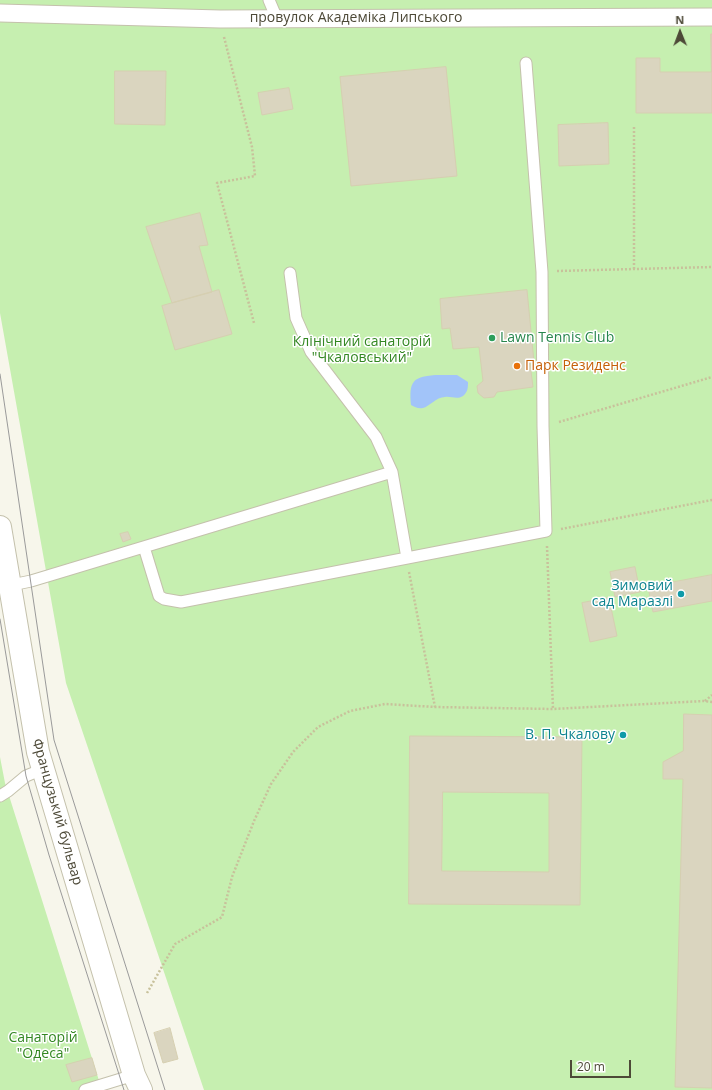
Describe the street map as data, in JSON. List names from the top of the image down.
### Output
{
  "streets": {
    "street": ["провулок Академіка Липського", "Французький бульвар"]
  },
  "parks": ["Клінічний санаторій \"Чкаловський\"", "Санаторій \"Одеса\""],
  "places": [
    "Lawn Tennis Club",
    "Парк Резиденс",
    "Зимовий сад Маразлі",
    "В. П. Чкалову"
  ],
  "scale_bar": "20 m",
  "north": "top"
}
